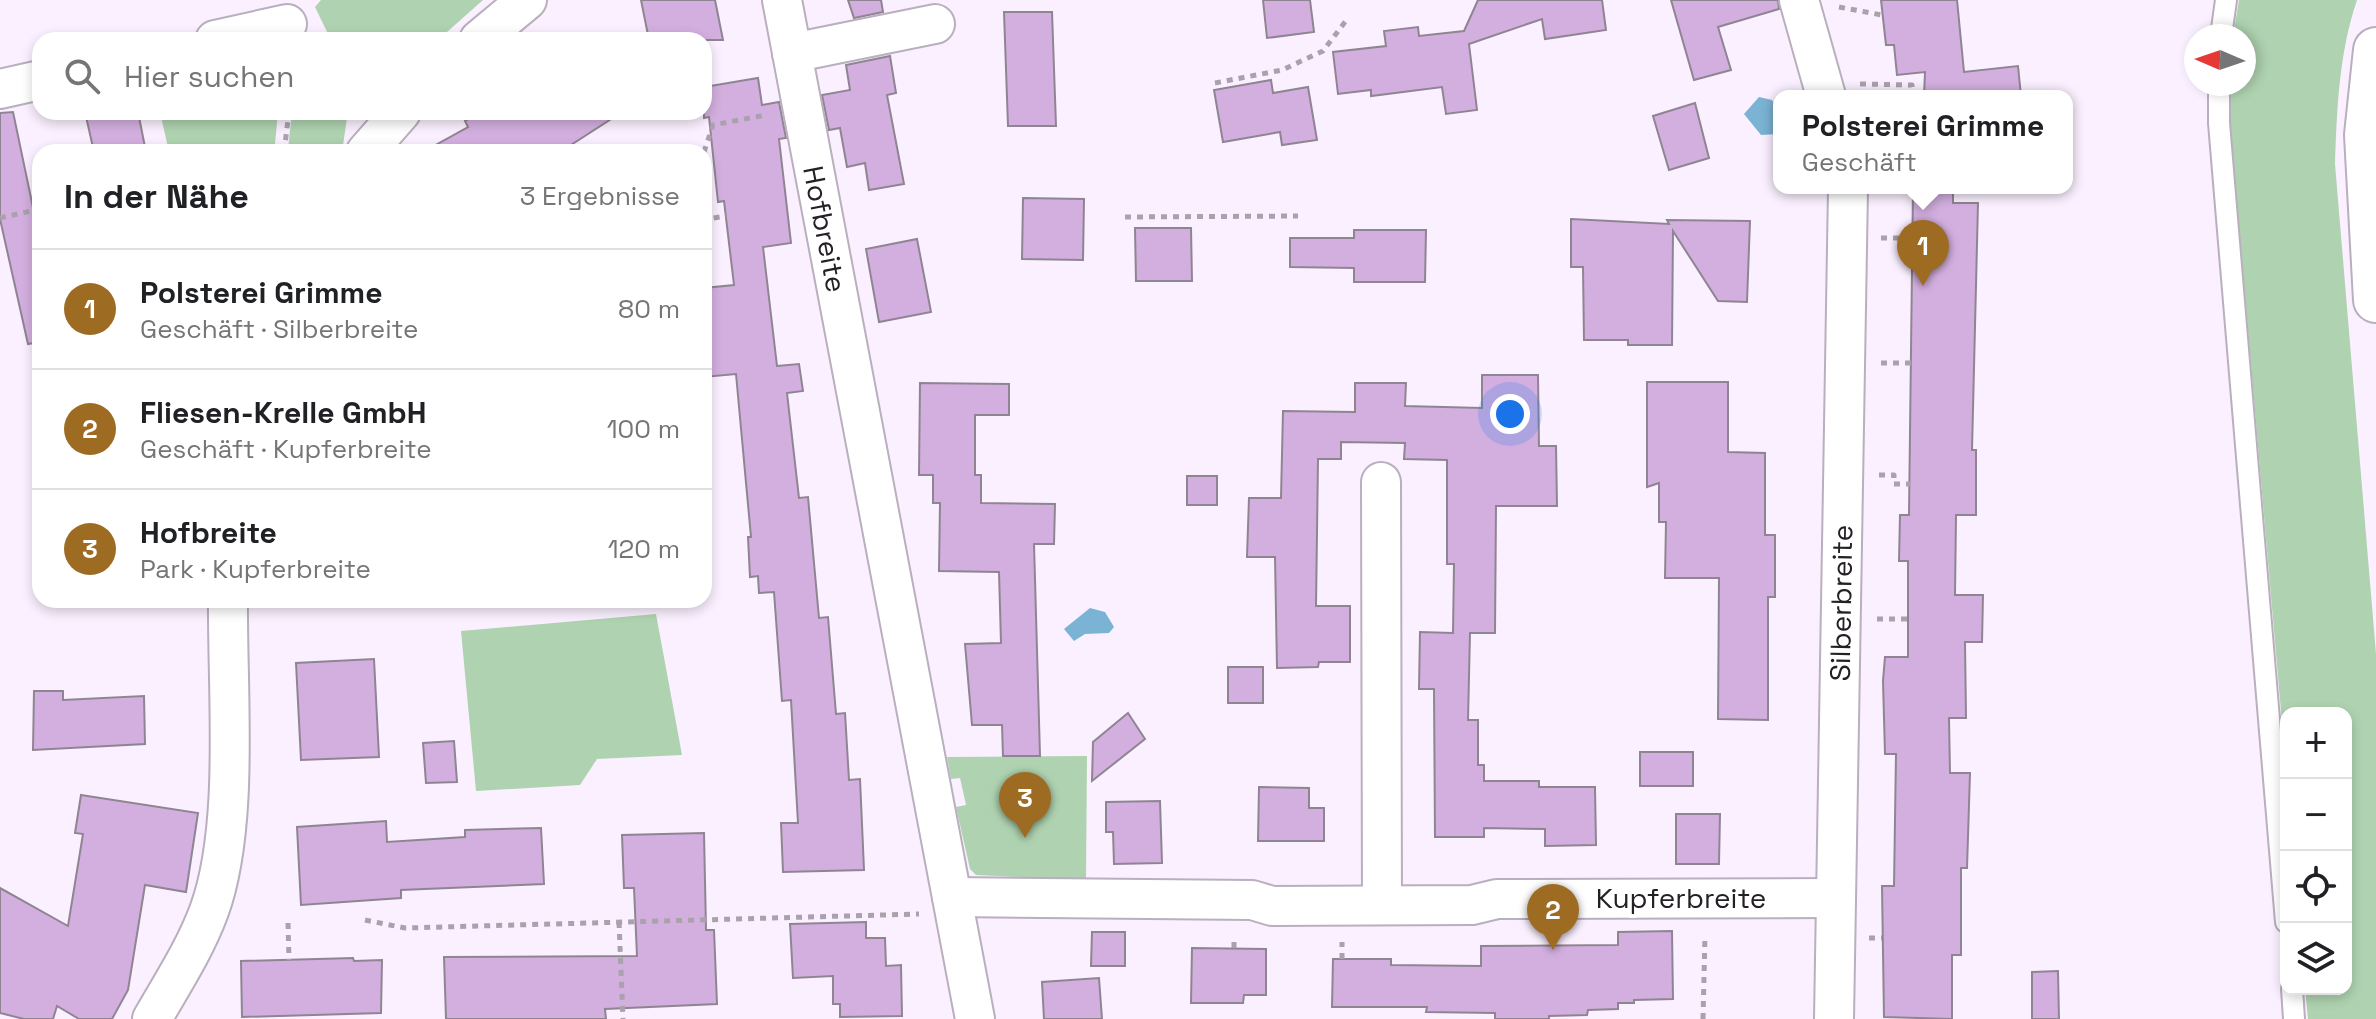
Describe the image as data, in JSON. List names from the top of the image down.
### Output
{
  "streets": {
    "street": ["Hofbreite", "Silberbreite", "Kupferbreite"]
  },
  "crossings": [
    ["Hofbreite", "Kupferbreite"],
    ["Silberbreite", "Kupferbreite"]
  ],
  "north": "left",
  "page": {
    "search": "Hier suchen",
    "popup": ["Polsterei Grimme", "Geschäft"],
    "heading": ["In der Nähe", "3 Ergebnisse"],
    "pins": ["1", "3", "2"],
    "list": [
      {
        "mark": "1",
        "name": "Polsterei Grimme",
        "note": "Geschäft · Silberbreite",
        "value": "80 m"
      },
      {
        "mark": "2",
        "name": "Fliesen-Krelle GmbH",
        "note": "Geschäft · Kupferbreite",
        "value": "100 m"
      },
      {
        "mark": "3",
        "name": "Hofbreite",
        "note": "Park · Kupferbreite",
        "value": "120 m"
      }
    ],
    "map_buttons": ["+", "−"]
  }
}
